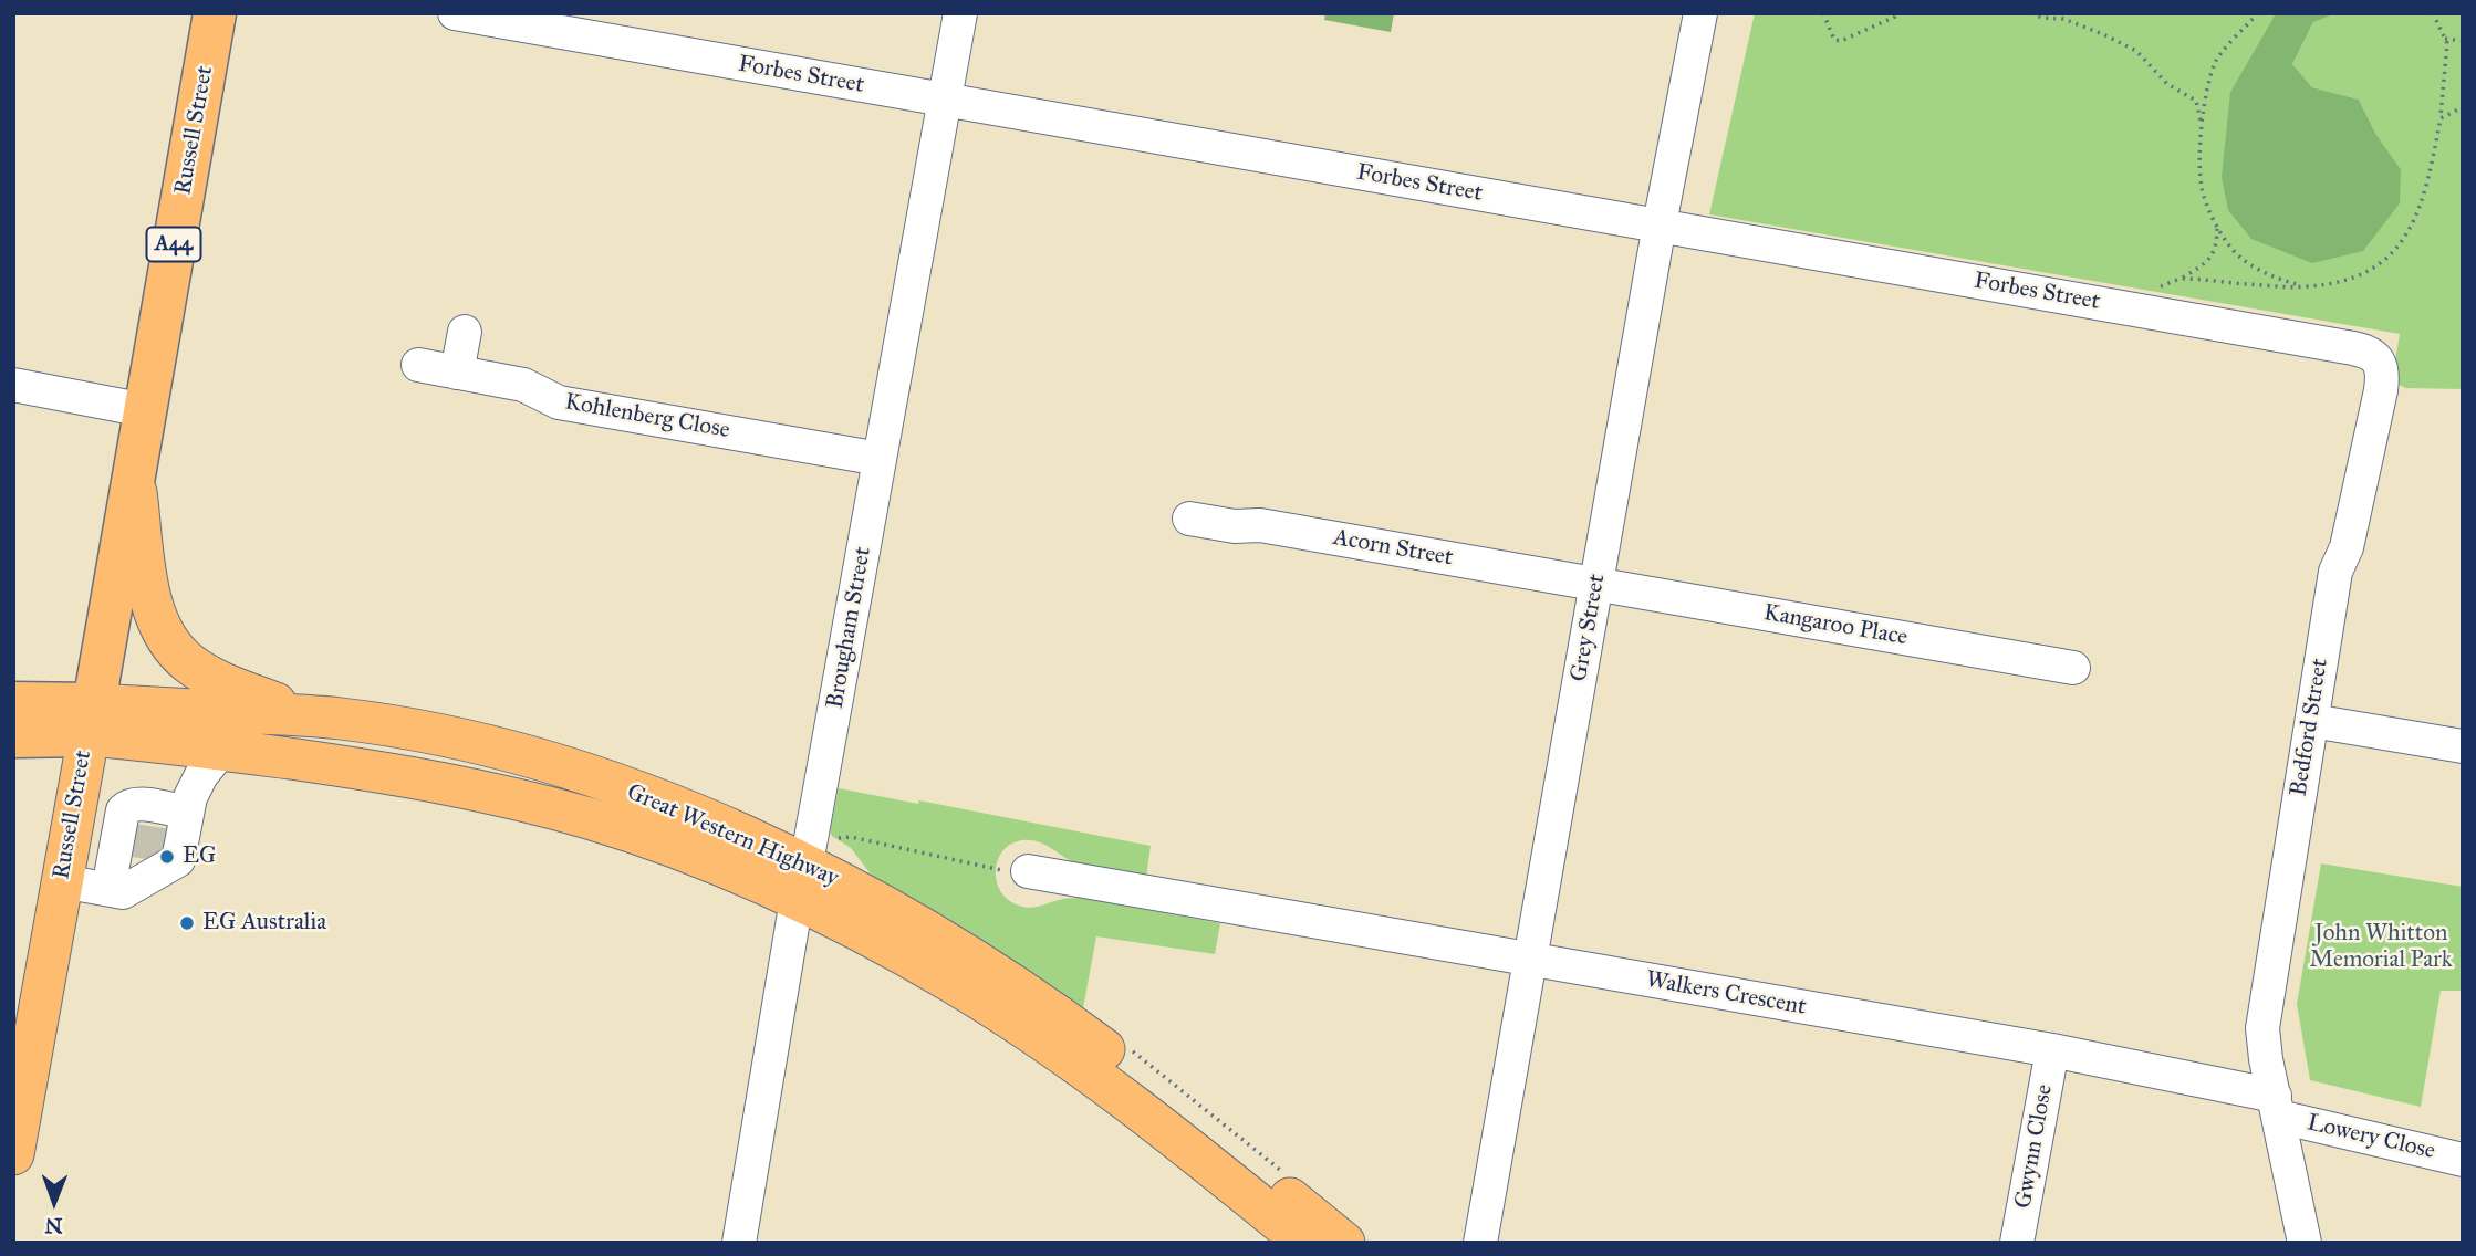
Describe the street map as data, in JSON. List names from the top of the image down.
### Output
{
  "streets": {
    "highway": ["Russell Street", "A44", "Great Western Highway"],
    "street": [
      "Forbes Street",
      "Kohlenberg Close",
      "Acorn Street",
      "Kangaroo Place",
      "Brougham Street",
      "Grey Street",
      "Bedford Street",
      "Walkers Crescent",
      "Lowery Close",
      "Gwynn Close"
    ]
  },
  "crossings": [
    ["Forbes Street", "Brougham Street"],
    ["Forbes Street", "Grey Street"],
    ["Forbes Street", "Bedford Street"],
    ["Russell Street", "Great Western Highway"],
    ["Kohlenberg Close", "Brougham Street"],
    ["Acorn Street", "Kangaroo Place"],
    ["Acorn Street", "Grey Street"],
    ["Kangaroo Place", "Grey Street"],
    ["Brougham Street", "Great Western Highway"],
    ["Grey Street", "Walkers Crescent"],
    ["Bedford Street", "Walkers Crescent"],
    ["Bedford Street", "Lowery Close"],
    ["Walkers Crescent", "Lowery Close"],
    ["Walkers Crescent", "Gwynn Close"]
  ],
  "parks": ["John Whitton Memorial Park"],
  "places": ["EG", "EG Australia"],
  "north": "bottom"
}
